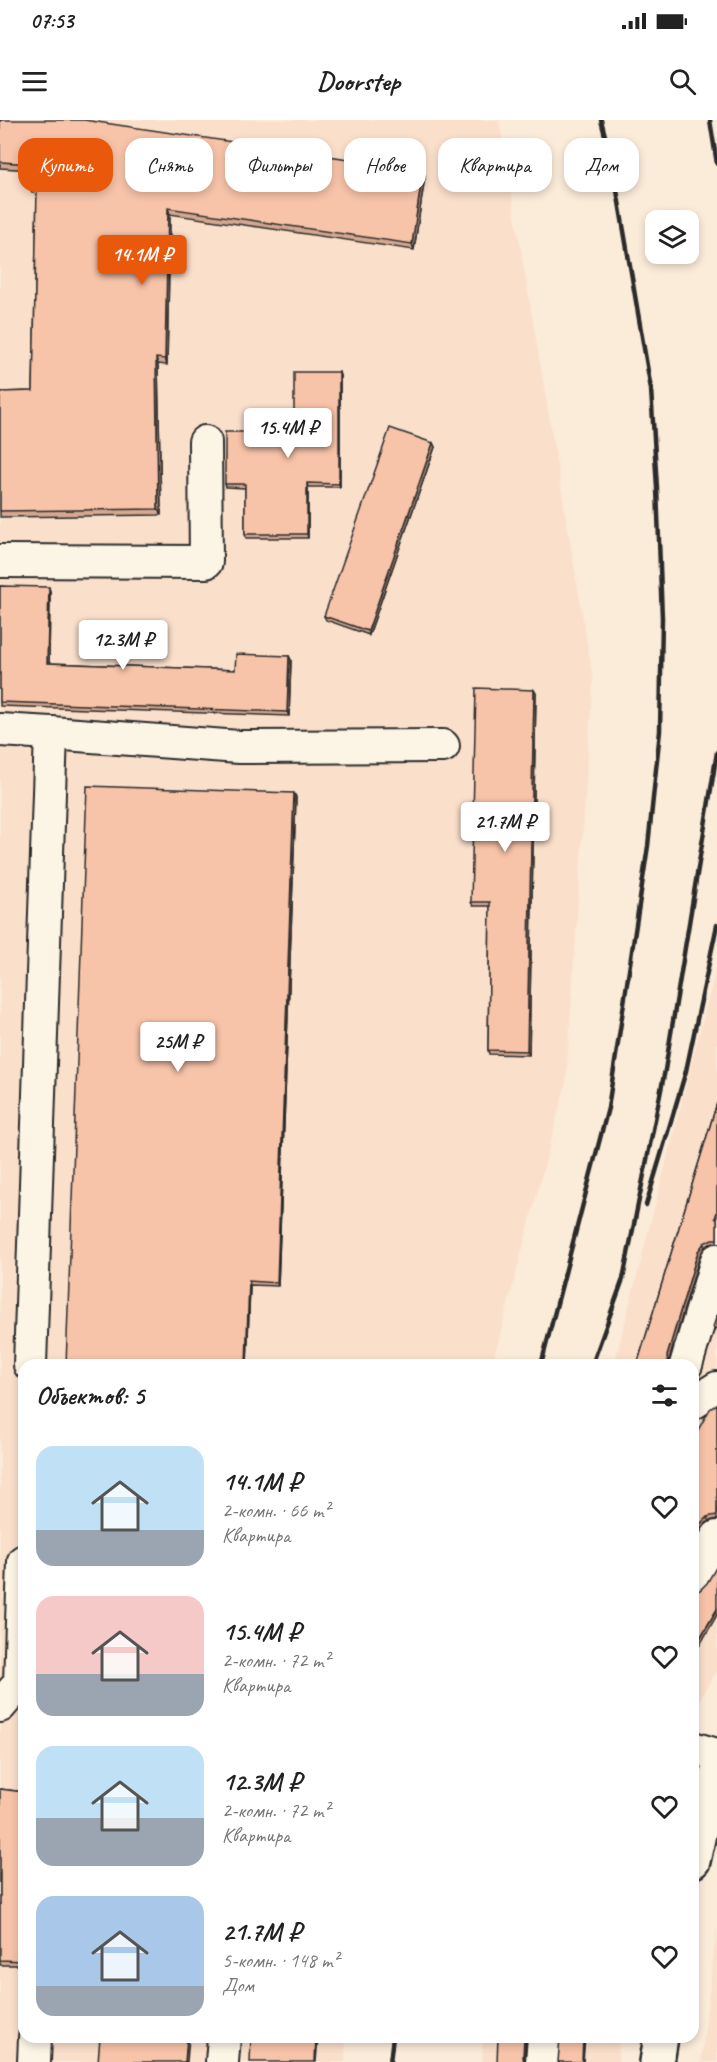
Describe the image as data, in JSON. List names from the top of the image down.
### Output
{
  "page": {
    "status": "07:53",
    "header": "Doorstep",
    "chip": [
      "Купить",
      "Снять",
      "Фильтры",
      "Новое",
      "Квартира",
      "Дом"
    ],
    "price": [
      "14.1M ₽",
      "15.4M ₽",
      "12.3M ₽",
      "21.7M ₽",
      "25M ₽"
    ],
    "heading": "Объектов: 5",
    "list": [
      {
        "name": "14.1M ₽",
        "note": "2-комн. · 66 m² · Квартира"
      },
      {
        "name": "15.4M ₽",
        "note": "2-комн. · 72 m² · Квартира"
      },
      {
        "name": "12.3M ₽",
        "note": "2-комн. · 72 m² · Квартира"
      },
      {
        "name": "21.7M ₽",
        "note": "5-комн. · 148 m² · Дом"
      }
    ]
  }
}
